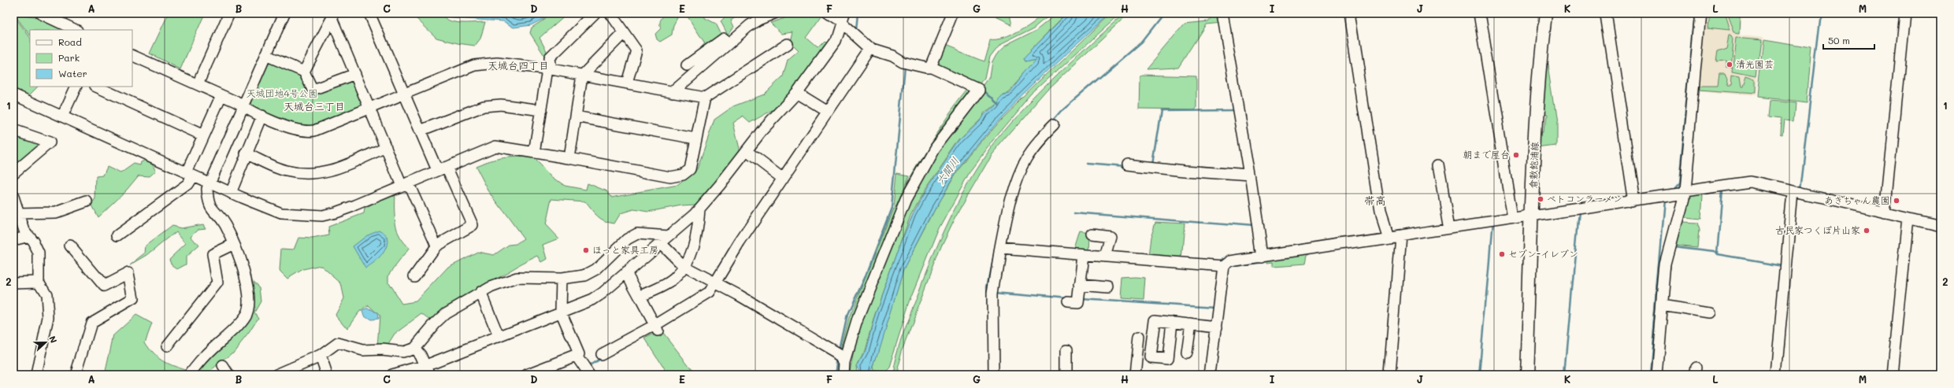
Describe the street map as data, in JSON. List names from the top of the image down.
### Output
{
  "streets": {
    "main road": ["倉敷飽浦線"]
  },
  "districts": ["天城台四丁目", "天城台三丁目", "帯高"],
  "water": ["六間川"],
  "parks": ["天城団地4号公園"],
  "places": [
    "清光園芸",
    "朝まで屋台",
    "ベトコンラーメン",
    "あきちゃん農園",
    "古民家つくぼ片山家",
    "ほっと家具工房",
    "セブン-イレブン"
  ],
  "legend": ["Road", "Park", "Water"],
  "scale_bar": "50 m",
  "north": "right",
  "grid": {
    "columns": [
      "A",
      "B",
      "C",
      "D",
      "E",
      "F",
      "G",
      "H",
      "I",
      "J",
      "K",
      "L",
      "M"
    ],
    "rows": ["1", "2"]
  }
}
